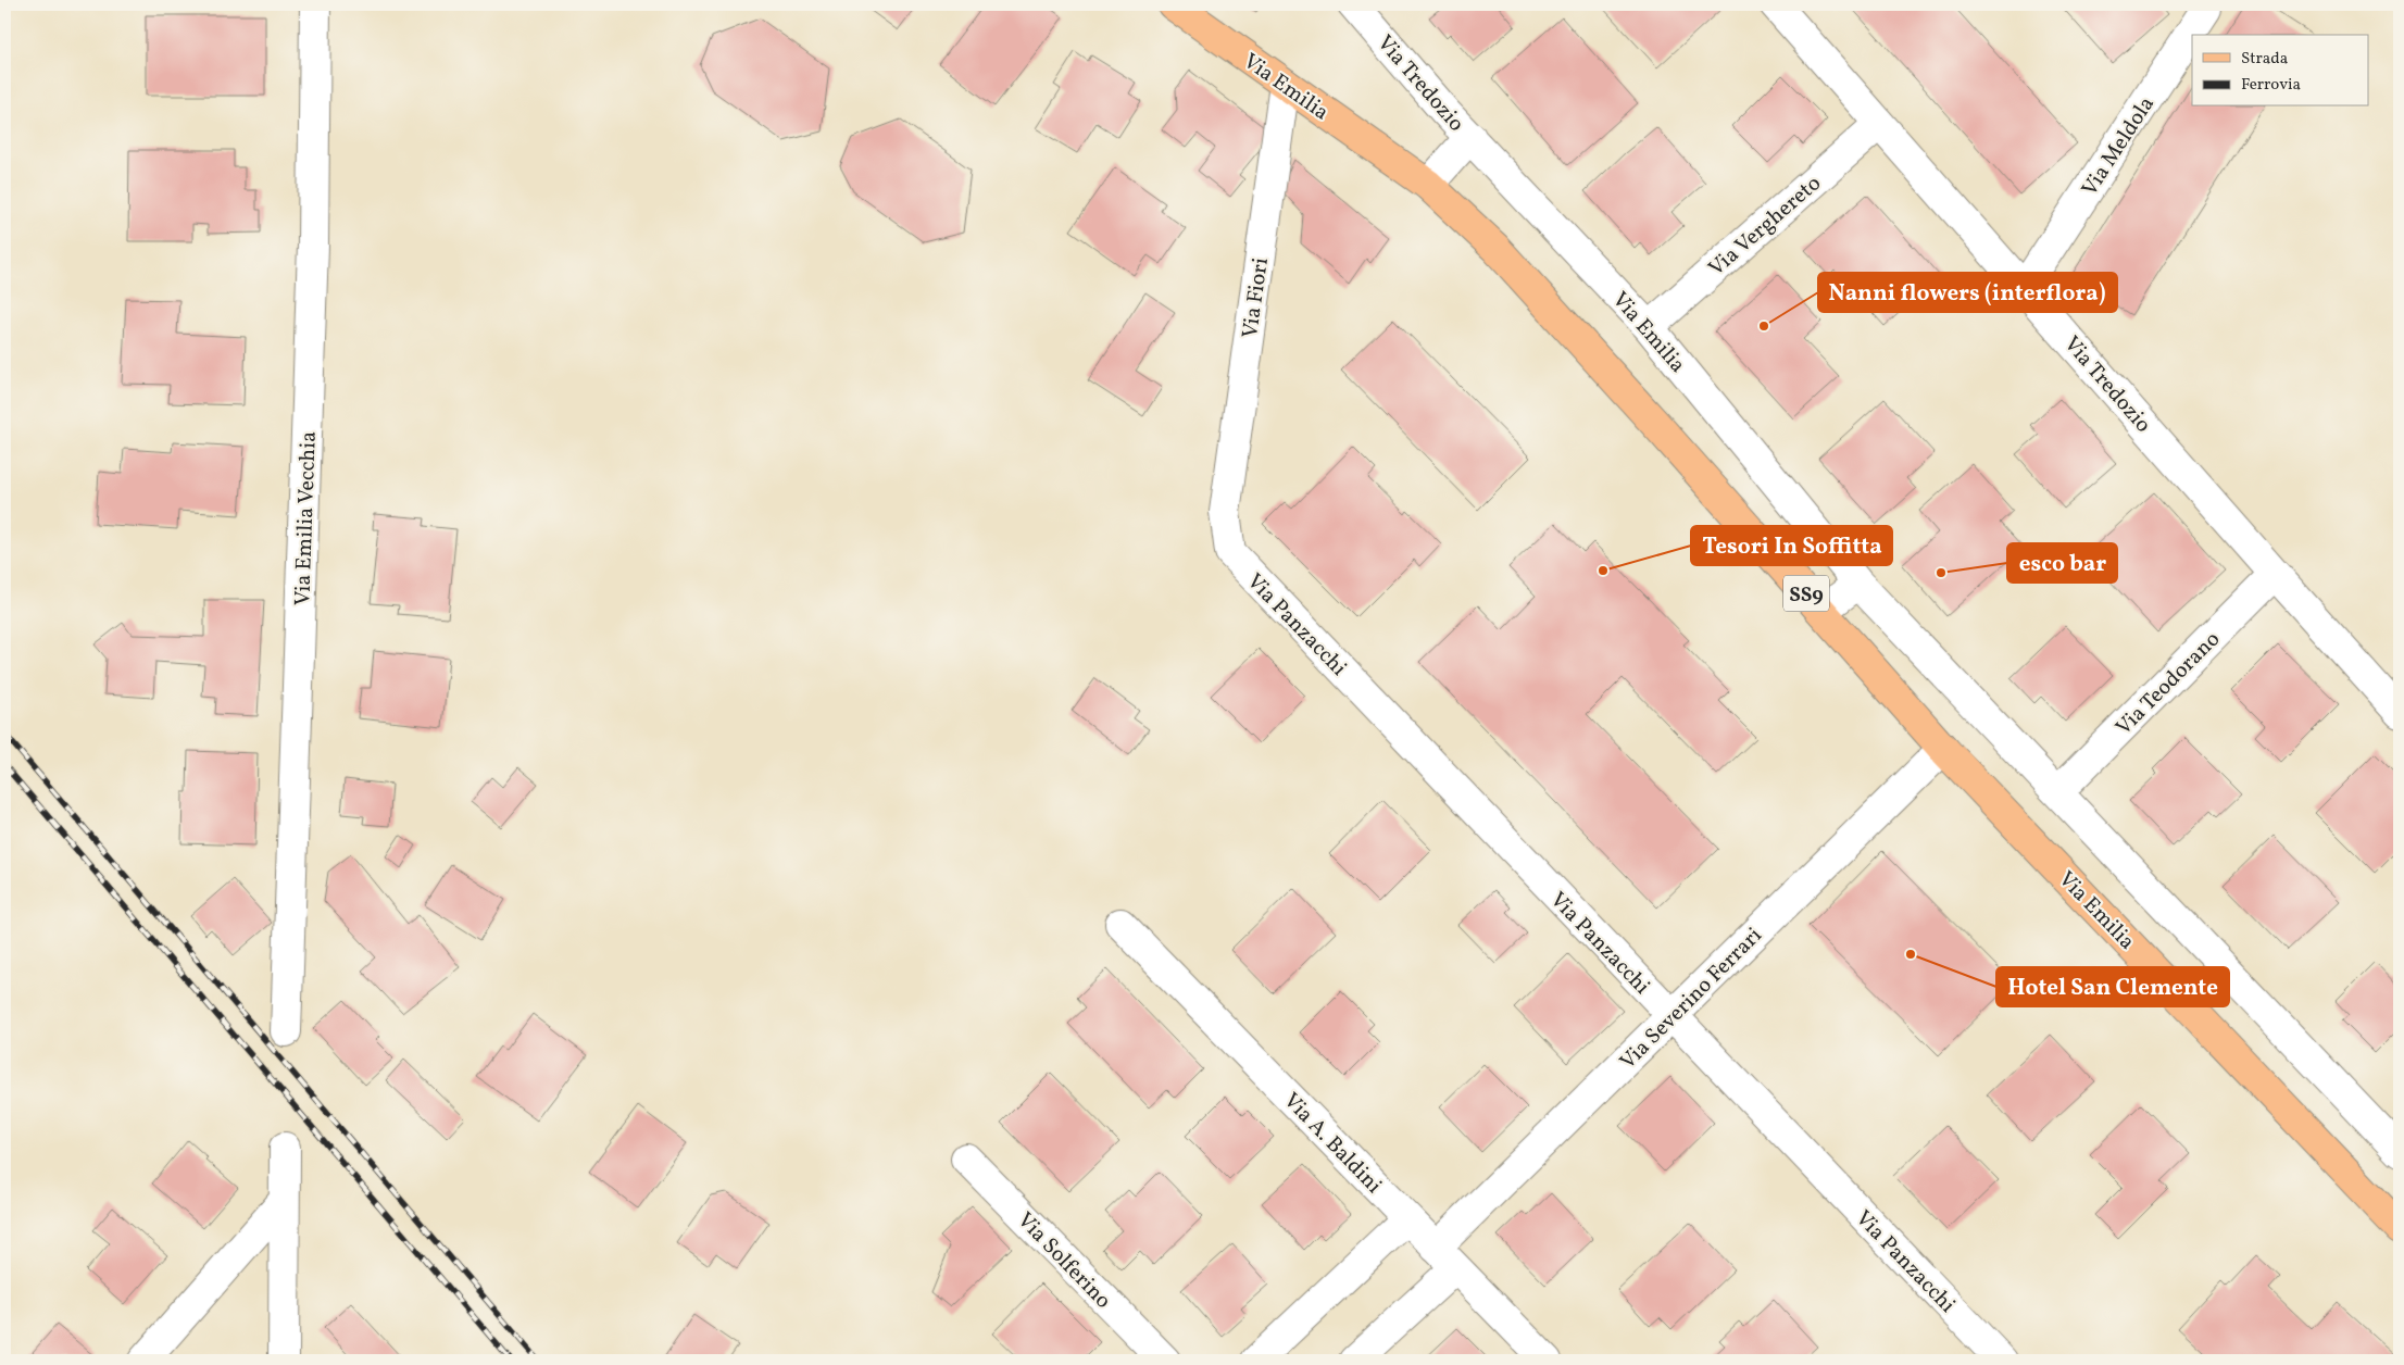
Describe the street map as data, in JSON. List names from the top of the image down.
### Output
{
  "streets": {
    "main road": ["Via Emilia", "SS9"],
    "street": [
      "Via Tredozio",
      "Via Meldola",
      "Via Verghereto",
      "Via Fiori",
      "Via Emilia Vecchia",
      "Via Panzacchi",
      "Via Teodorano",
      "Via Severino Ferrari",
      "Via A. Baldini",
      "Via Solferino"
    ]
  },
  "crossings": [
    ["Via Tredozio", "Via Emilia"],
    ["Via Tredozio", "Via Meldola"],
    ["Via Tredozio", "Via Verghereto"],
    ["Via Tredozio", "Via Teodorano"],
    ["Via Emilia", "Via Verghereto"],
    ["Via Emilia", "Via Fiori"],
    ["Via Emilia", "Via Teodorano"],
    ["Via Emilia", "Via Severino Ferrari"],
    ["Via Fiori", "Via Panzacchi"],
    ["Via Panzacchi", "Via Severino Ferrari"],
    ["Via Severino Ferrari", "Via A. Baldini"]
  ],
  "places": [
    "Nanni flowers (interflora)",
    "Tesori In Soffitta",
    "esco bar",
    "Hotel San Clemente"
  ],
  "legend": ["Strada", "Ferrovia"]
}
